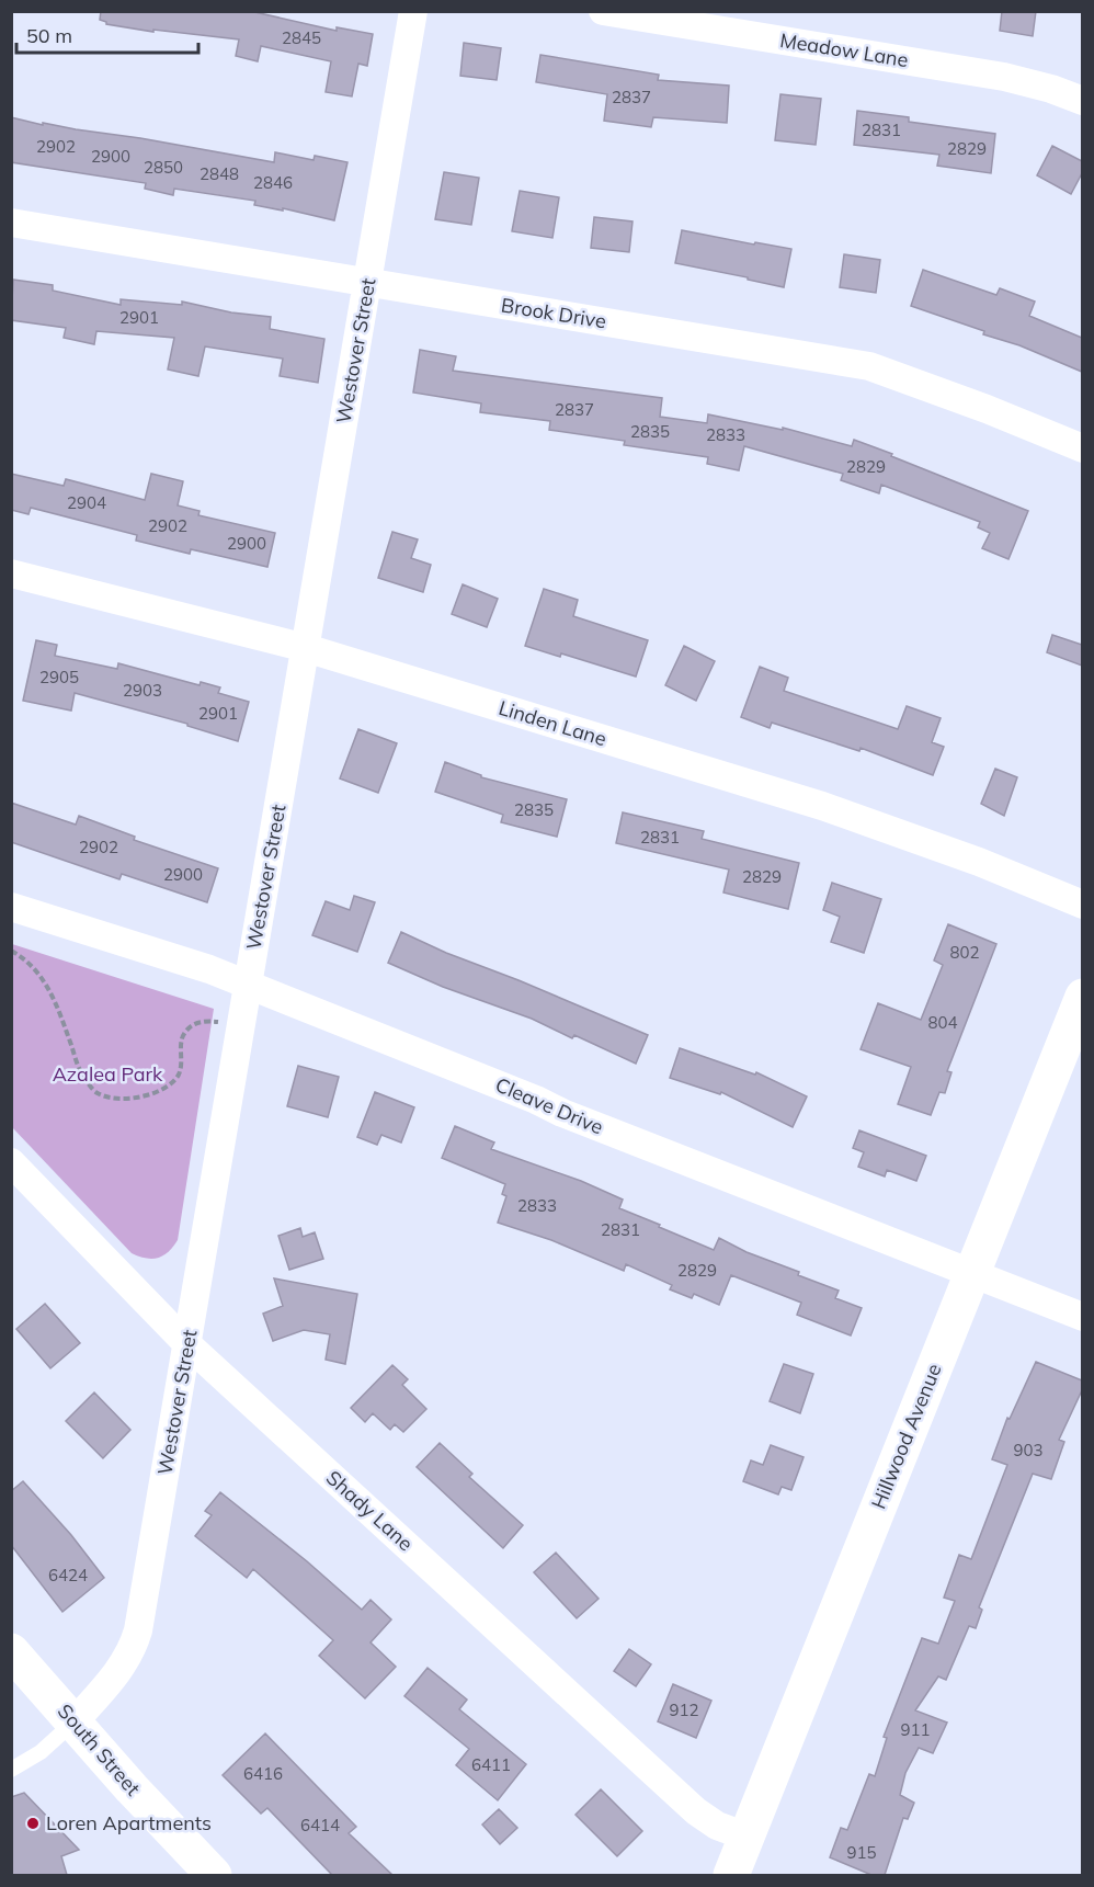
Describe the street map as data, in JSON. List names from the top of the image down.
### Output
{
  "streets": {
    "main road": ["Hillwood Avenue", "South Street"],
    "street": [
      "Meadow Lane",
      "Brook Drive",
      "Westover Street",
      "Linden Lane",
      "Cleave Drive",
      "Shady Lane"
    ]
  },
  "crossings": [
    ["Brook Drive", "Westover Street"],
    ["Westover Street", "Linden Lane"],
    ["Westover Street", "Cleave Drive"],
    ["Westover Street", "Shady Lane"],
    ["Westover Street", "South Street"],
    ["Cleave Drive", "Hillwood Avenue"],
    ["Hillwood Avenue", "Shady Lane"]
  ],
  "parks": ["Azalea Park"],
  "places": ["Loren Apartments"],
  "house_numbers": [
    "2845",
    "2837",
    "2831",
    "2902",
    "2829",
    "2900",
    "2850",
    "2848",
    "2846",
    "2901",
    "2837",
    "2835",
    "2833",
    "2829",
    "2904",
    "2902",
    "2900",
    "2905",
    "2903",
    "2901",
    "2835",
    "2831",
    "2902",
    "2900",
    "2829",
    "802",
    "804",
    "2833",
    "2831",
    "2829",
    "903",
    "6424",
    "912",
    "911",
    "6411",
    "6416",
    "6414",
    "915"
  ],
  "scale_bar": "50 m"
}
